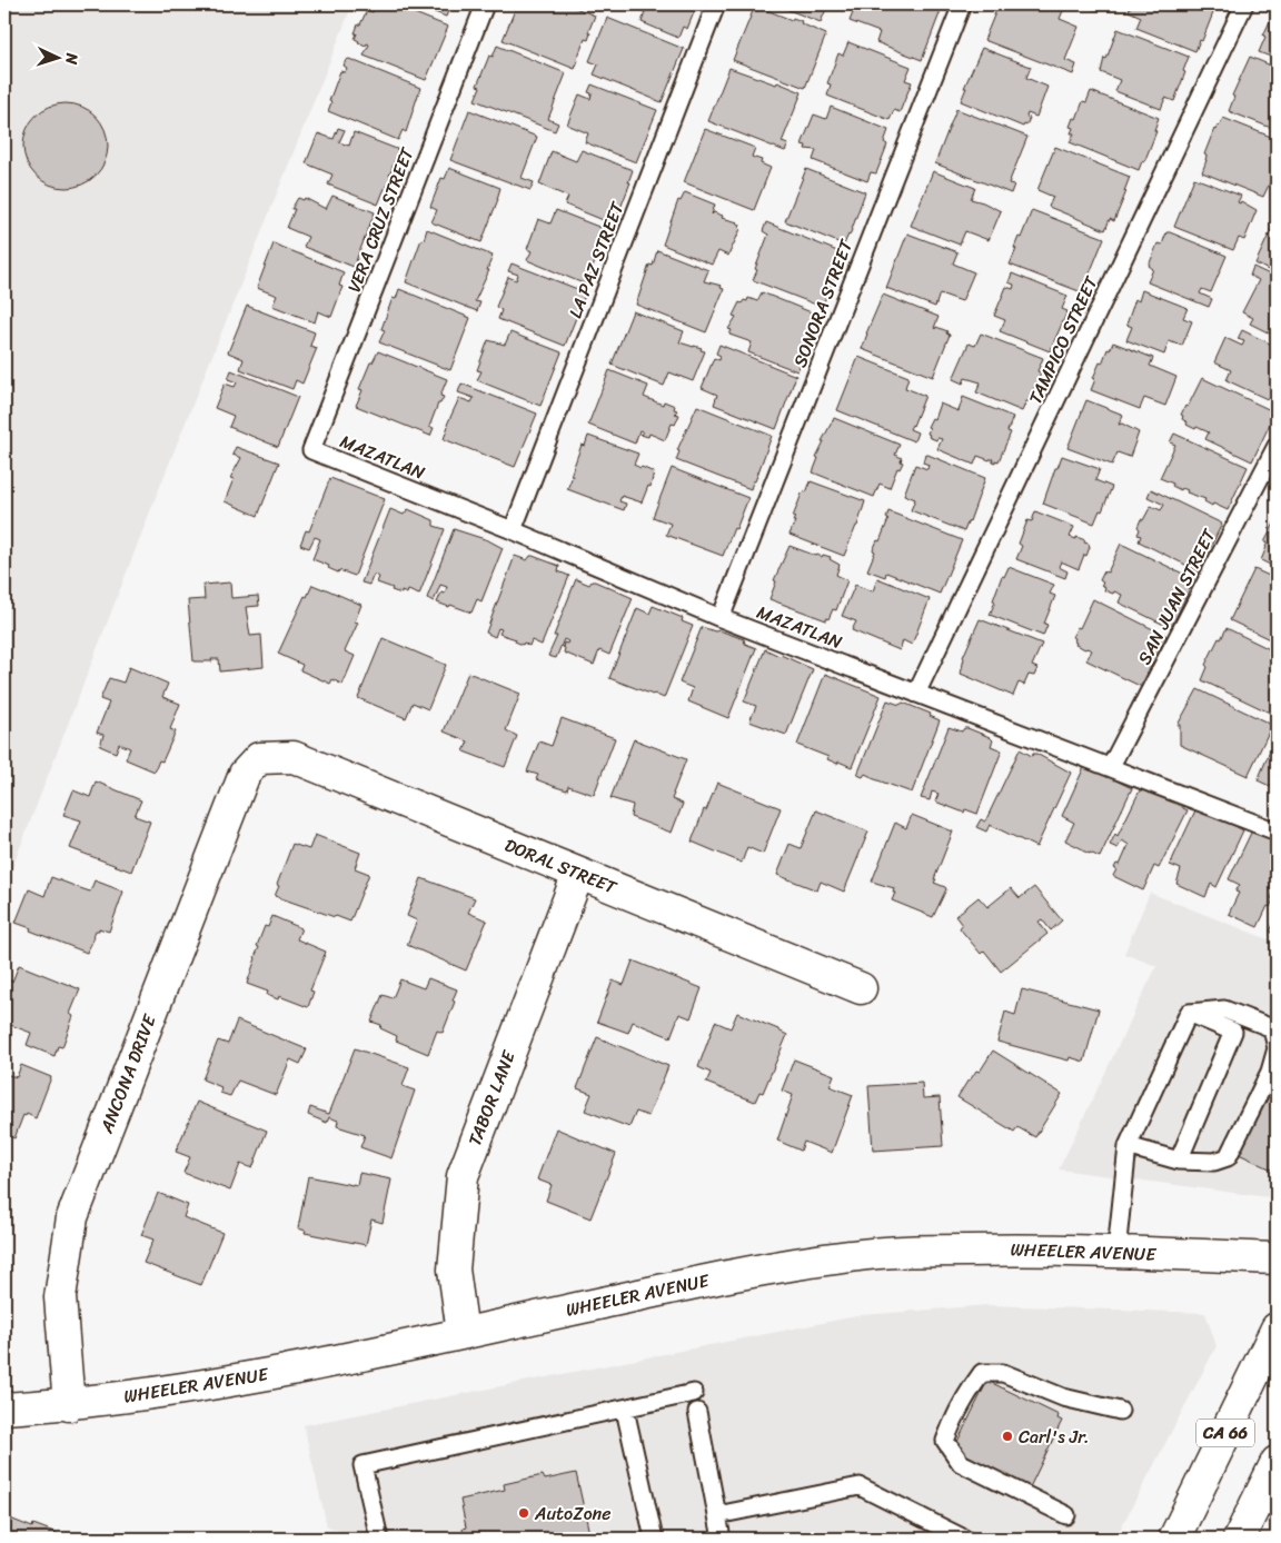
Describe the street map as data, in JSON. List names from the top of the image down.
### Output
{
  "streets": {
    "street": [
      "DORAL STREET",
      "ANCONA DRIVE",
      "TABOR LANE",
      "WHEELER AVENUE",
      "CA 66"
    ],
    "lane": [
      "VERA CRUZ STREET",
      "LA PAZ STREET",
      "SONORA STREET",
      "TAMPICO STREET",
      "MAZATLAN",
      "SAN JUAN STREET"
    ]
  },
  "crossings": [
    ["VERA CRUZ STREET", "MAZATLAN"],
    ["LA PAZ STREET", "MAZATLAN"],
    ["SONORA STREET", "MAZATLAN"],
    ["TAMPICO STREET", "MAZATLAN"],
    ["MAZATLAN", "SAN JUAN STREET"],
    ["DORAL STREET", "ANCONA DRIVE"],
    ["DORAL STREET", "TABOR LANE"],
    ["ANCONA DRIVE", "WHEELER AVENUE"],
    ["TABOR LANE", "WHEELER AVENUE"]
  ],
  "places": ["Carl's Jr.", "AutoZone"],
  "north": "right"
}
